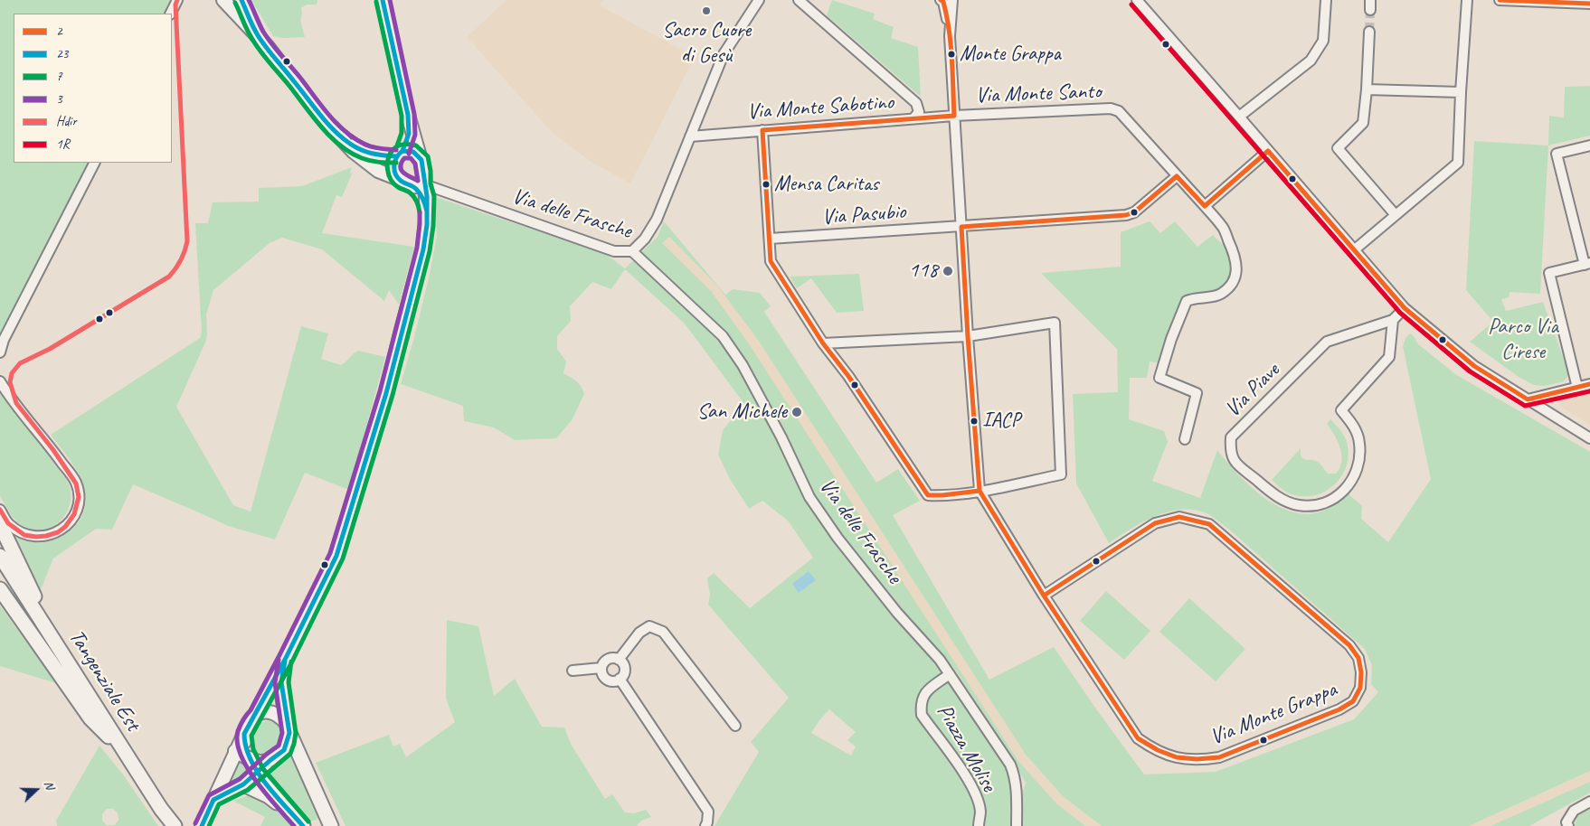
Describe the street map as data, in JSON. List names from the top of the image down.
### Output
{
  "streets": {
    "main road": ["Tangenziale Est"],
    "street": [
      "Via Monte Santo",
      "Via Monte Sabotino",
      "Via delle Frasche",
      "Via Pasubio",
      "Via Piave",
      "Via Monte Grappa",
      "Piazza Molise"
    ]
  },
  "crossings": [
    ["Via Monte Santo", "Via Monte Sabotino"],
    ["Via Monte Santo", "Via Pasubio"],
    ["Via Monte Santo", "Via Monte Grappa"],
    ["Via Monte Sabotino", "Via Monte Grappa"],
    ["Via delle Frasche", "Piazza Molise"],
    ["Via Pasubio", "Via Monte Grappa"]
  ],
  "parks": ["Parco Via Cirese"],
  "places": [
    "Sacro Cuore di Gesù",
    "Monte Grappa",
    "Mensa Caritas",
    "118",
    "San Michele",
    "IACP"
  ],
  "lines": [
    "transit line 2",
    "transit line 23",
    "transit line 3",
    "transit line Hdir",
    "transit line 7",
    "transit line 1R"
  ],
  "legend": [
    "2",
    "23",
    "7",
    "3",
    "Hdir",
    "1R"
  ],
  "north": "right"
}
